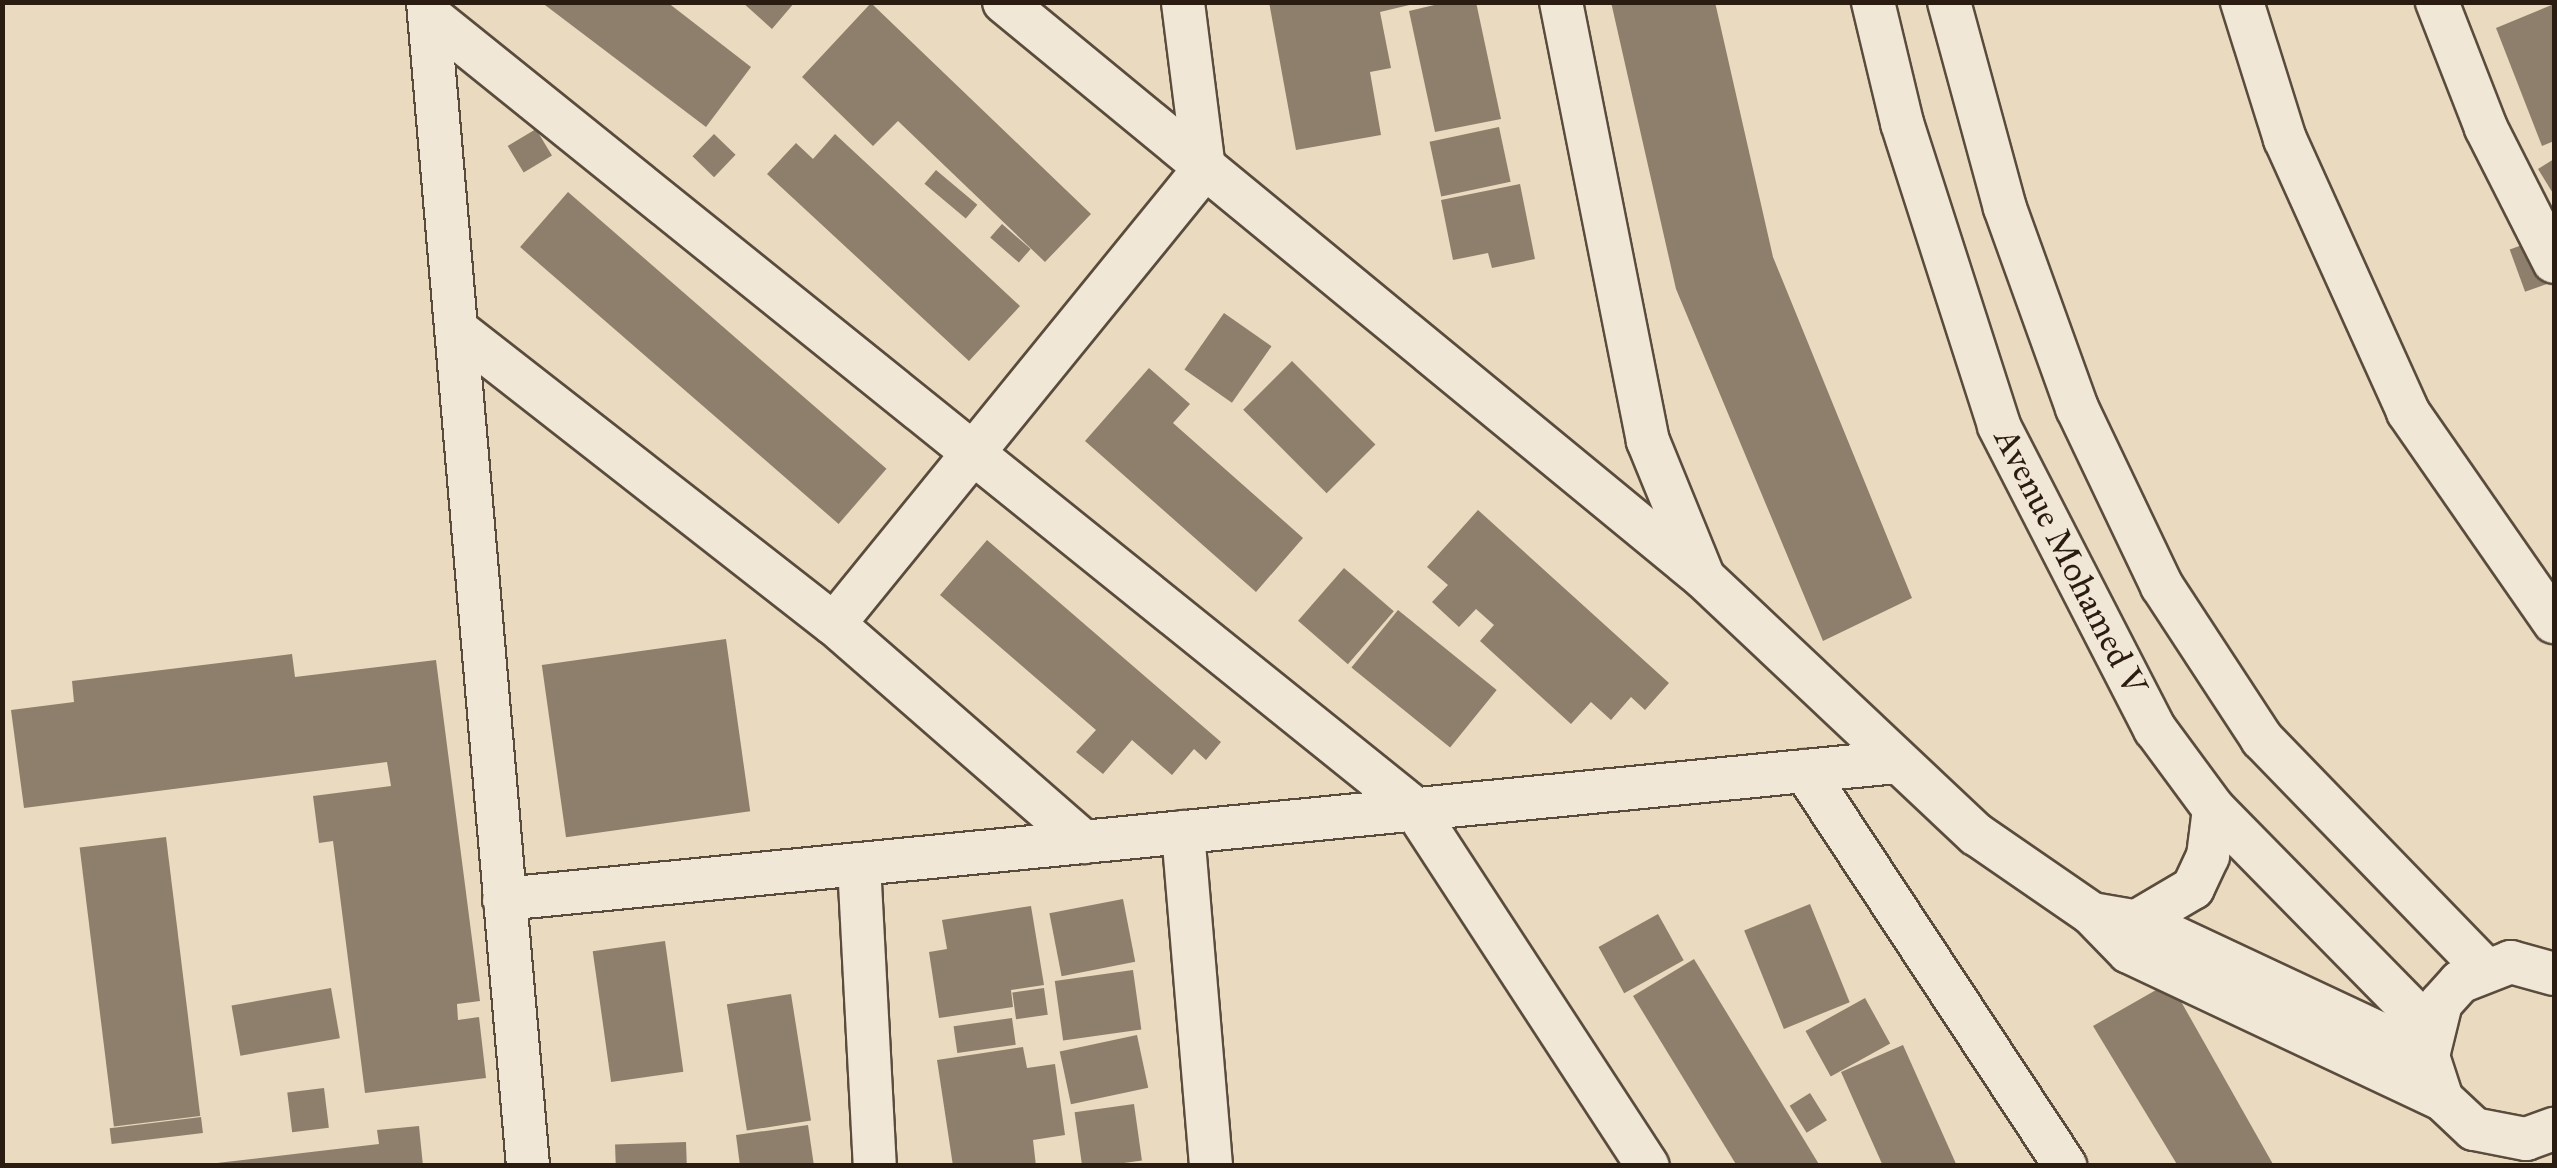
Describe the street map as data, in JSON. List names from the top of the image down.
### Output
{
  "streets": {
    "street": ["Avenue Mohamed V"]
  }
}
